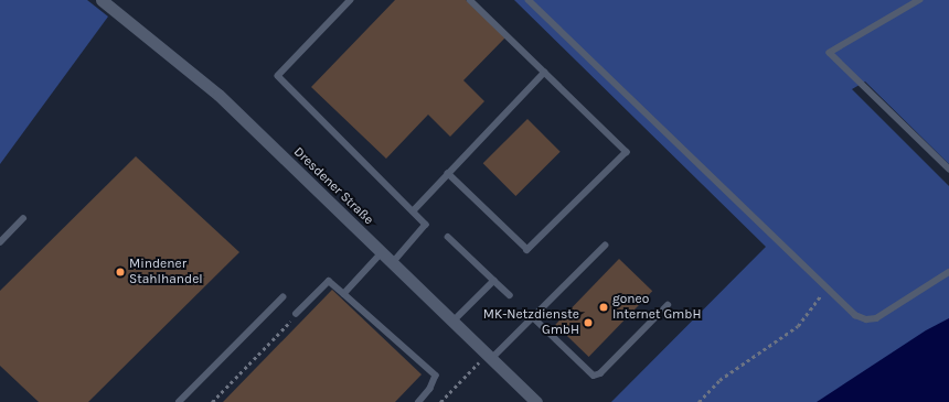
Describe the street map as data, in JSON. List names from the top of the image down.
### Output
{
  "streets": {
    "street": ["Dresdener Straße"]
  },
  "places": ["Mindener Stahlhandel", "goneo Internet GmbH", "MK-Netzdienste GmbH"]
}
